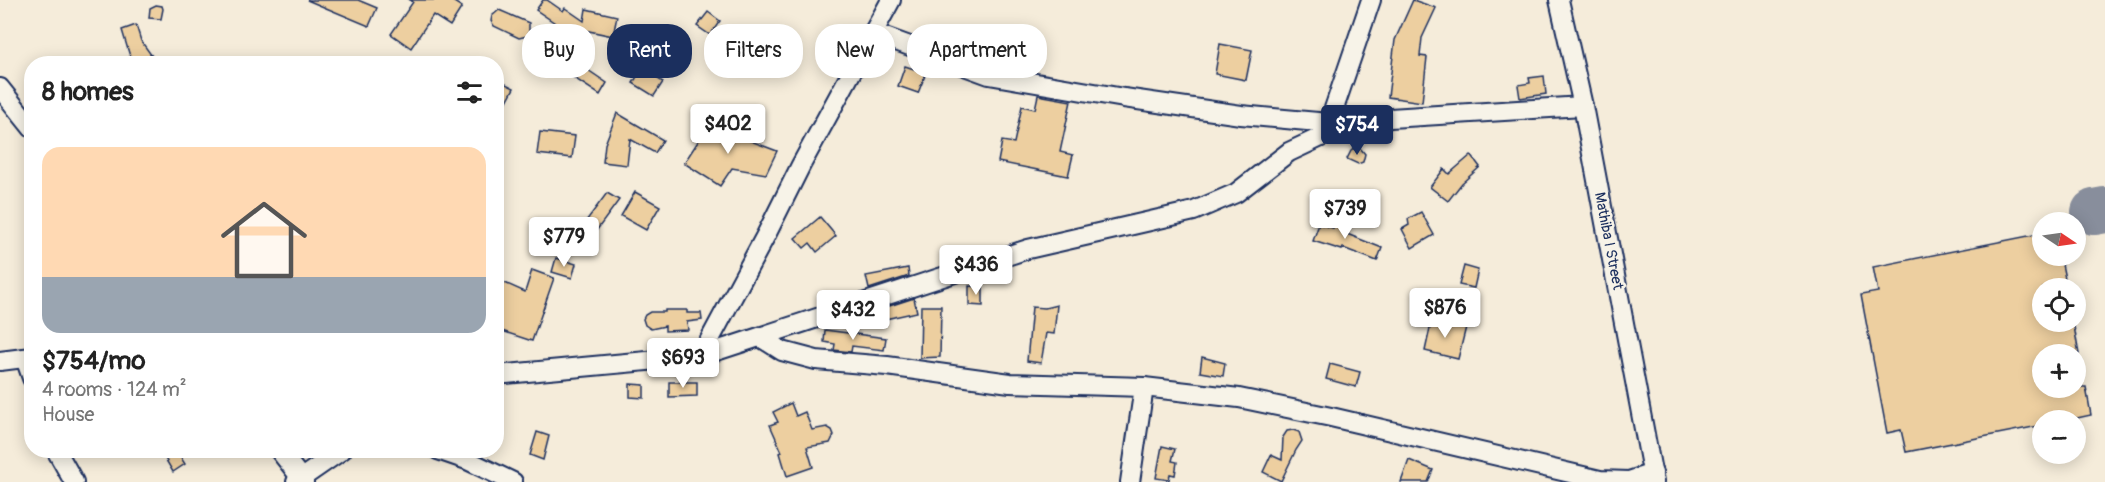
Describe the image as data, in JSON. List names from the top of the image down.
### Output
{
  "streets": {
    "street": ["Mathiba I Street"]
  },
  "north": "right",
  "page": {
    "chip": [
      "Buy",
      "Rent",
      "Filters",
      "New",
      "Apartment"
    ],
    "heading": "8 homes",
    "price": [
      "$402",
      "$754",
      "$739",
      "$779",
      "$436",
      "$876",
      "$432",
      "$693"
    ],
    "list": [
      {
        "name": "$754/mo",
        "note": "4 rooms · 124 m² · House"
      }
    ],
    "map_buttons": ["+", "−"]
  }
}
